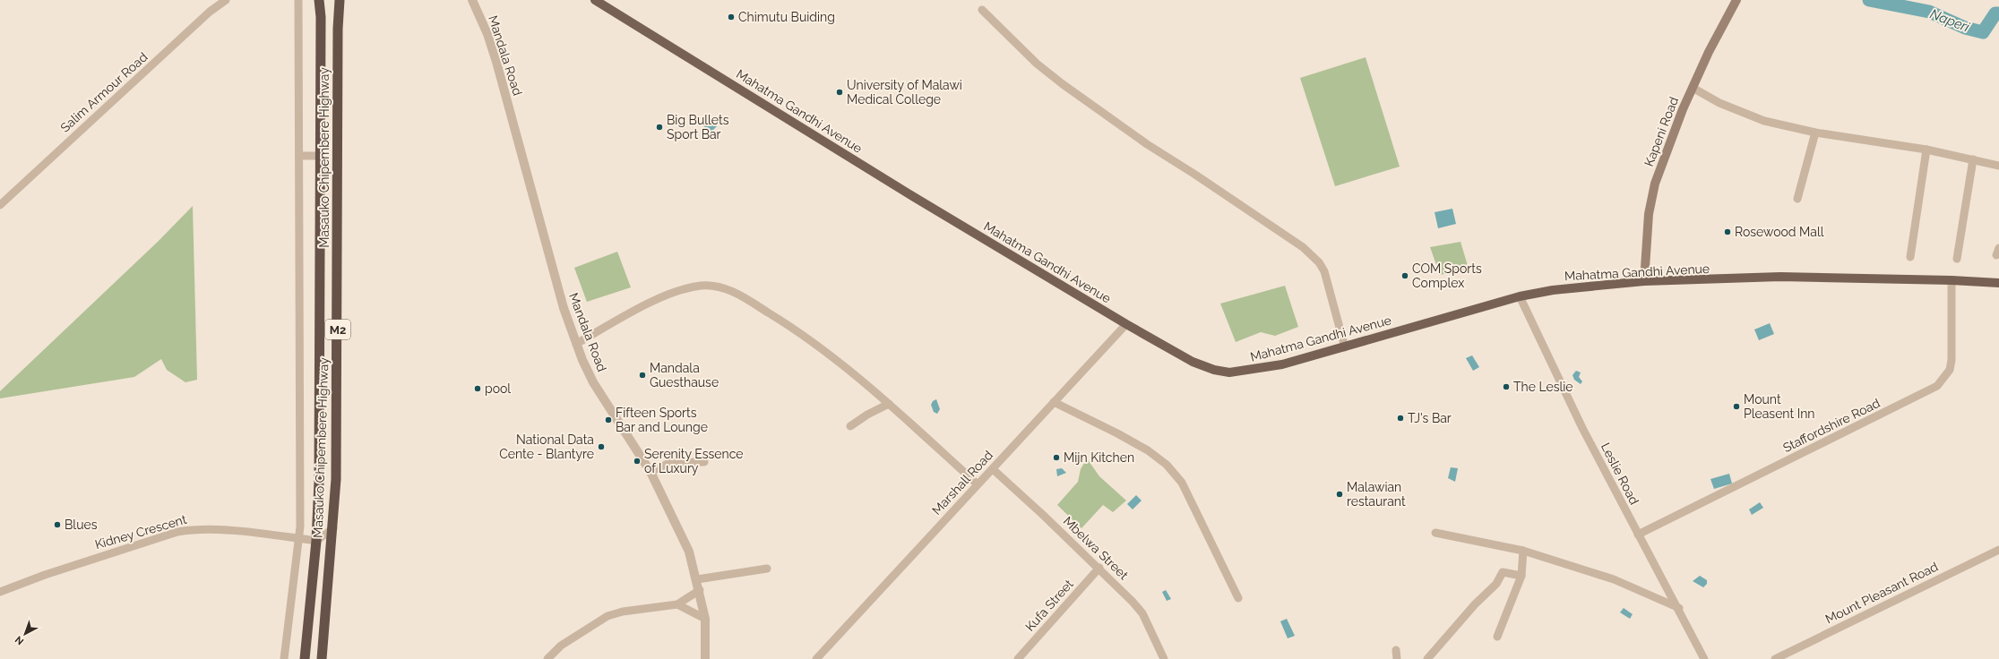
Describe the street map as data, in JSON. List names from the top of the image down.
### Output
{
  "streets": {
    "highway": ["Masauko Chipembere Highway", "M2"],
    "main road": ["Mahatma Gandhi Avenue", "Kapeni Road"],
    "street": [
      "Mandala Road",
      "Salim Armour Road",
      "Staffordshire Road",
      "Leslie Road",
      "Marshall Road",
      "Kidney Crescent",
      "Mbelwa Street",
      "Mount Pleasant Road",
      "Kufa Street"
    ]
  },
  "crossings": [
    ["Mahatma Gandhi Avenue", "Kapeni Road"],
    ["Mahatma Gandhi Avenue", "Staffordshire Road"],
    ["Mahatma Gandhi Avenue", "Leslie Road"],
    ["Mahatma Gandhi Avenue", "Marshall Road"],
    ["Masauko Chipembere Highway", "Kidney Crescent"],
    ["Staffordshire Road", "Leslie Road"],
    ["Marshall Road", "Mbelwa Street"],
    ["Mbelwa Street", "Kufa Street"]
  ],
  "water": ["Naperi"],
  "places": [
    "Chimutu Buiding",
    "University of Malawi Medical College",
    "Big Bullets Sport Bar",
    "Rosewood Mall",
    "COM Sports Complex",
    "Mandala Guesthause",
    "The Leslie",
    "pool",
    "Mount Pleasent Inn",
    "TJ's Bar",
    "Fifteen Sports Bar and Lounge",
    "National Data Cente - Blantyre",
    "Mijn Kitchen",
    "Serenity Essence of Luxury",
    "Malawian restaurant",
    "Blues"
  ],
  "north": "bottom left"
}
